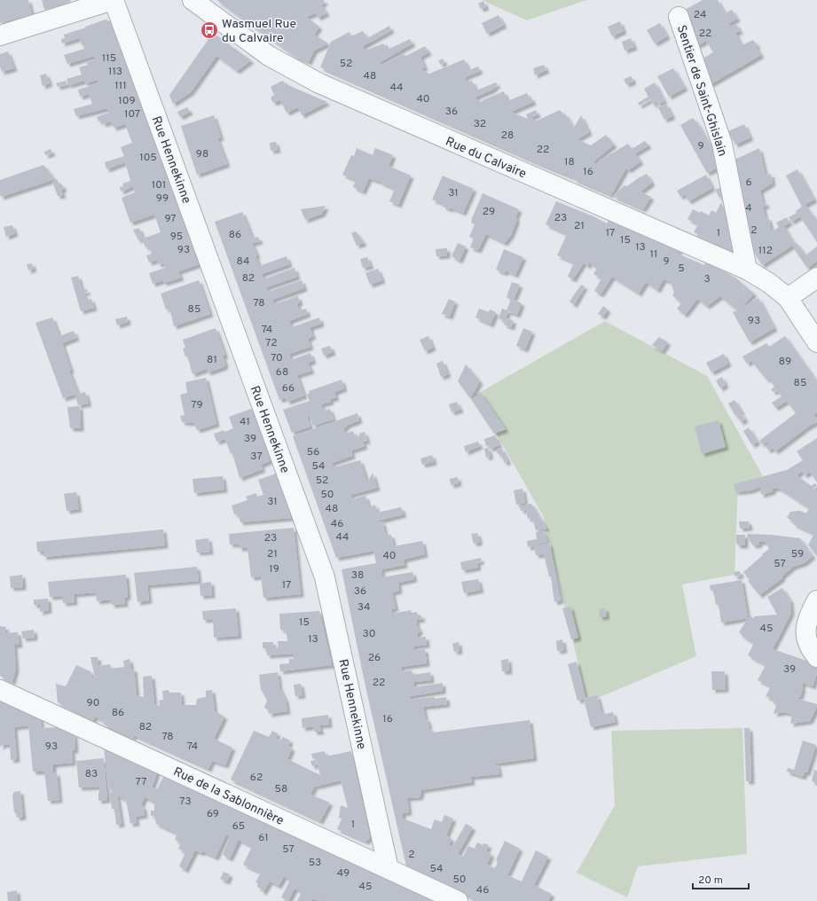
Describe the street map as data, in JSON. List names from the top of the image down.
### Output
{
  "streets": {
    "street": [
      "Sentier de Saint-Ghislain",
      "Rue du Calvaire",
      "Rue Hennekinne",
      "Rue de la Sablonnière"
    ]
  },
  "crossings": [
    ["Sentier de Saint-Ghislain", "Rue du Calvaire"],
    ["Rue Hennekinne", "Rue de la Sablonnière"]
  ],
  "places": {
    "bus stop": ["Wasmuel Rue du Calvaire"]
  },
  "house_numbers": [
    "24",
    "22",
    "115",
    "52",
    "113",
    "48",
    "111",
    "44",
    "40",
    "109",
    "36",
    "107",
    "32",
    "28",
    "9",
    "22",
    "98",
    "105",
    "18",
    "16",
    "6",
    "101",
    "31",
    "99",
    "4",
    "29",
    "23",
    "97",
    "21",
    "2",
    "17",
    "1",
    "86",
    "95",
    "15",
    "13",
    "93",
    "112",
    "11",
    "84",
    "9",
    "5",
    "82",
    "3",
    "78",
    "85",
    "93",
    "74",
    "72",
    "70",
    "81",
    "89",
    "68",
    "85",
    "66",
    "79",
    "41",
    "39",
    "56",
    "37",
    "54",
    "52",
    "50",
    "31",
    "48",
    "46",
    "44",
    "23",
    "21",
    "59",
    "40",
    "57",
    "19",
    "38",
    "17",
    "36",
    "34",
    "15",
    "45",
    "30",
    "13",
    "26",
    "39",
    "22",
    "90",
    "86",
    "16",
    "82",
    "78",
    "93",
    "74",
    "83",
    "62",
    "77",
    "58",
    "73",
    "69",
    "1",
    "65",
    "61",
    "57",
    "2",
    "53",
    "54",
    "49",
    "50",
    "45",
    "46"
  ],
  "scale_bar": "20 m"
}
